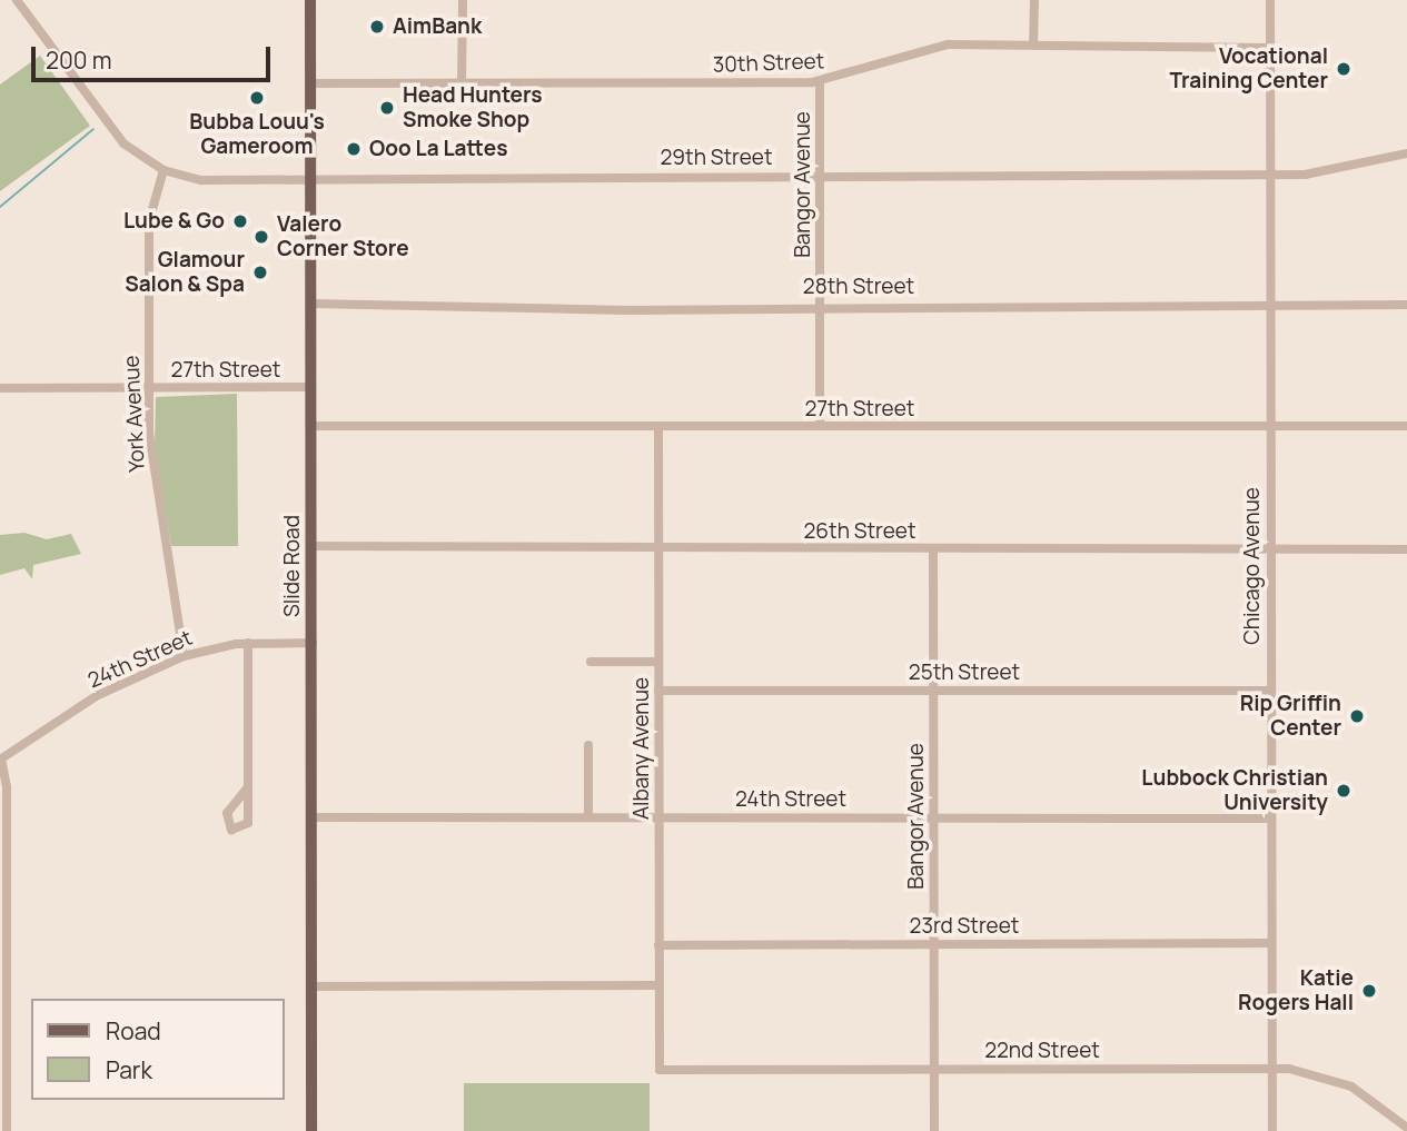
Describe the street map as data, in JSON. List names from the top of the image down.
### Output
{
  "streets": {
    "main road": ["Slide Road"],
    "street": [
      "30th Street",
      "29th Street",
      "Bangor Avenue",
      "28th Street",
      "27th Street",
      "York Avenue",
      "26th Street",
      "Chicago Avenue",
      "24th Street",
      "25th Street",
      "Albany Avenue",
      "23rd Street",
      "22nd Street"
    ]
  },
  "crossings": [
    ["30th Street", "Bangor Avenue"],
    ["30th Street", "Slide Road"],
    ["30th Street", "Chicago Avenue"],
    ["29th Street", "Bangor Avenue"],
    ["29th Street", "York Avenue"],
    ["29th Street", "Slide Road"],
    ["29th Street", "Chicago Avenue"],
    ["Bangor Avenue", "28th Street"],
    ["Bangor Avenue", "27th Street"],
    ["Bangor Avenue", "26th Street"],
    ["Bangor Avenue", "24th Street"],
    ["Bangor Avenue", "25th Street"],
    ["Bangor Avenue", "23rd Street"],
    ["Bangor Avenue", "22nd Street"],
    ["28th Street", "Slide Road"],
    ["28th Street", "Chicago Avenue"],
    ["27th Street", "York Avenue"],
    ["27th Street", "Slide Road"],
    ["27th Street", "Chicago Avenue"],
    ["27th Street", "Albany Avenue"],
    ["York Avenue", "24th Street"],
    ["26th Street", "Slide Road"],
    ["26th Street", "Chicago Avenue"],
    ["26th Street", "Albany Avenue"],
    ["Slide Road", "24th Street"],
    ["Chicago Avenue", "24th Street"],
    ["Chicago Avenue", "25th Street"],
    ["Chicago Avenue", "23rd Street"],
    ["Chicago Avenue", "22nd Street"],
    ["24th Street", "Albany Avenue"],
    ["25th Street", "Albany Avenue"],
    ["Albany Avenue", "23rd Street"],
    ["Albany Avenue", "22nd Street"]
  ],
  "places": [
    "AimBank",
    "Vocational Training Center",
    "Bubba Louu's Gameroom",
    "Head Hunters Smoke Shop",
    "Ooo La Lattes",
    "Lube & Go",
    "Valero Corner Store",
    "Glamour Salon & Spa",
    "Rip Griffin Center",
    "Lubbock Christian University",
    "Katie Rogers Hall"
  ],
  "legend": ["Road", "Park"],
  "scale_bar": "200 m"
}
